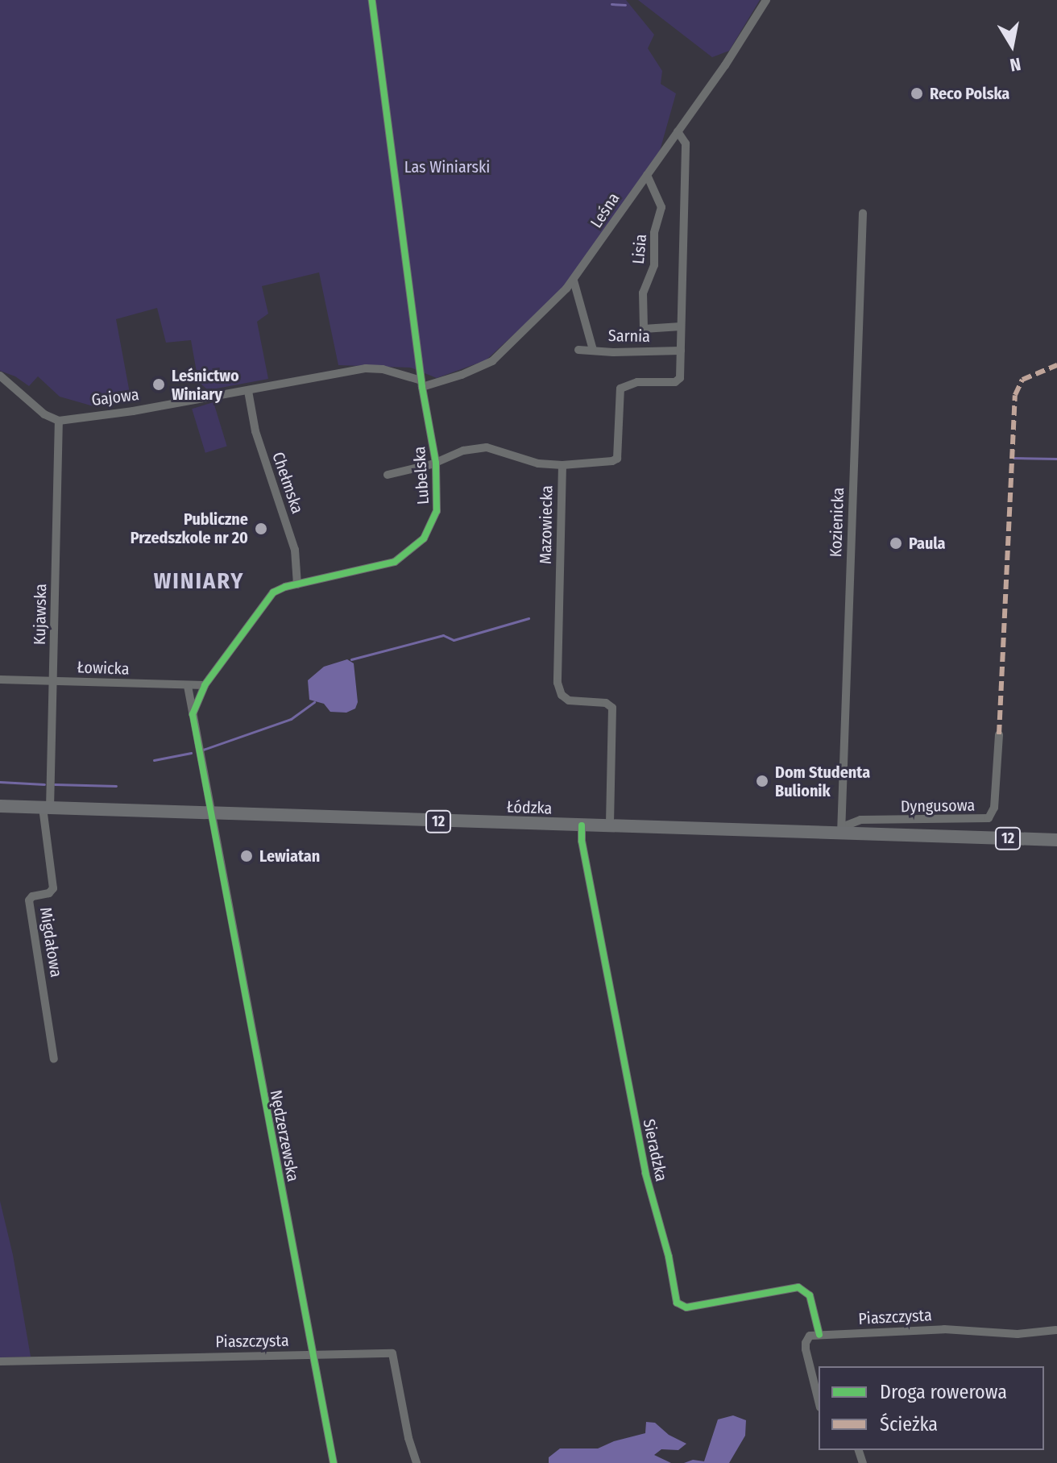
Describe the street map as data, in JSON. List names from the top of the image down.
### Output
{
  "streets": {
    "main road": ["Łódzka", "12"],
    "street": [
      "Leśna",
      "Lisia",
      "Sarnia",
      "Gajowa",
      "Lubelska",
      "Chełmska",
      "Kozienicka",
      "Mazowiecka",
      "Kujawska",
      "Łowicka",
      "Dyngusowa",
      "Migdałowa",
      "Nędzerzewska",
      "Sieradzka",
      "Piaszczysta"
    ]
  },
  "crossings": [
    ["Leśna", "Lisia"],
    ["Leśna", "Lubelska"],
    ["Leśna", "Mazowiecka"],
    ["Lisia", "Mazowiecka"],
    ["Sarnia", "Mazowiecka"],
    ["Gajowa", "Chełmska"],
    ["Gajowa", "Kujawska"],
    ["Lubelska", "Chełmska"],
    ["Lubelska", "Łowicka"],
    ["Kozienicka", "Dyngusowa"],
    ["Kozienicka", "Łódzka"],
    ["Mazowiecka", "Łódzka"],
    ["Kujawska", "Łowicka"],
    ["Kujawska", "Łódzka"],
    ["Kujawska", "Migdałowa"],
    ["Dyngusowa", "Łódzka"],
    ["Łódzka", "Migdałowa"],
    ["Łódzka", "Nędzerzewska"],
    ["Łódzka", "Sieradzka"],
    ["Nędzerzewska", "Piaszczysta"],
    ["Sieradzka", "Piaszczysta"]
  ],
  "districts": ["WINIARY"],
  "parks": ["Las Winiarski"],
  "places": [
    "Reco Polska",
    "Leśnictwo Winiary",
    "Publiczne Przedszkole nr 20",
    "Paula",
    "Dom Studenta Bulionik",
    "Lewiatan"
  ],
  "legend": ["Droga rowerowa", "Ścieżka"],
  "north": "bottom"
}
